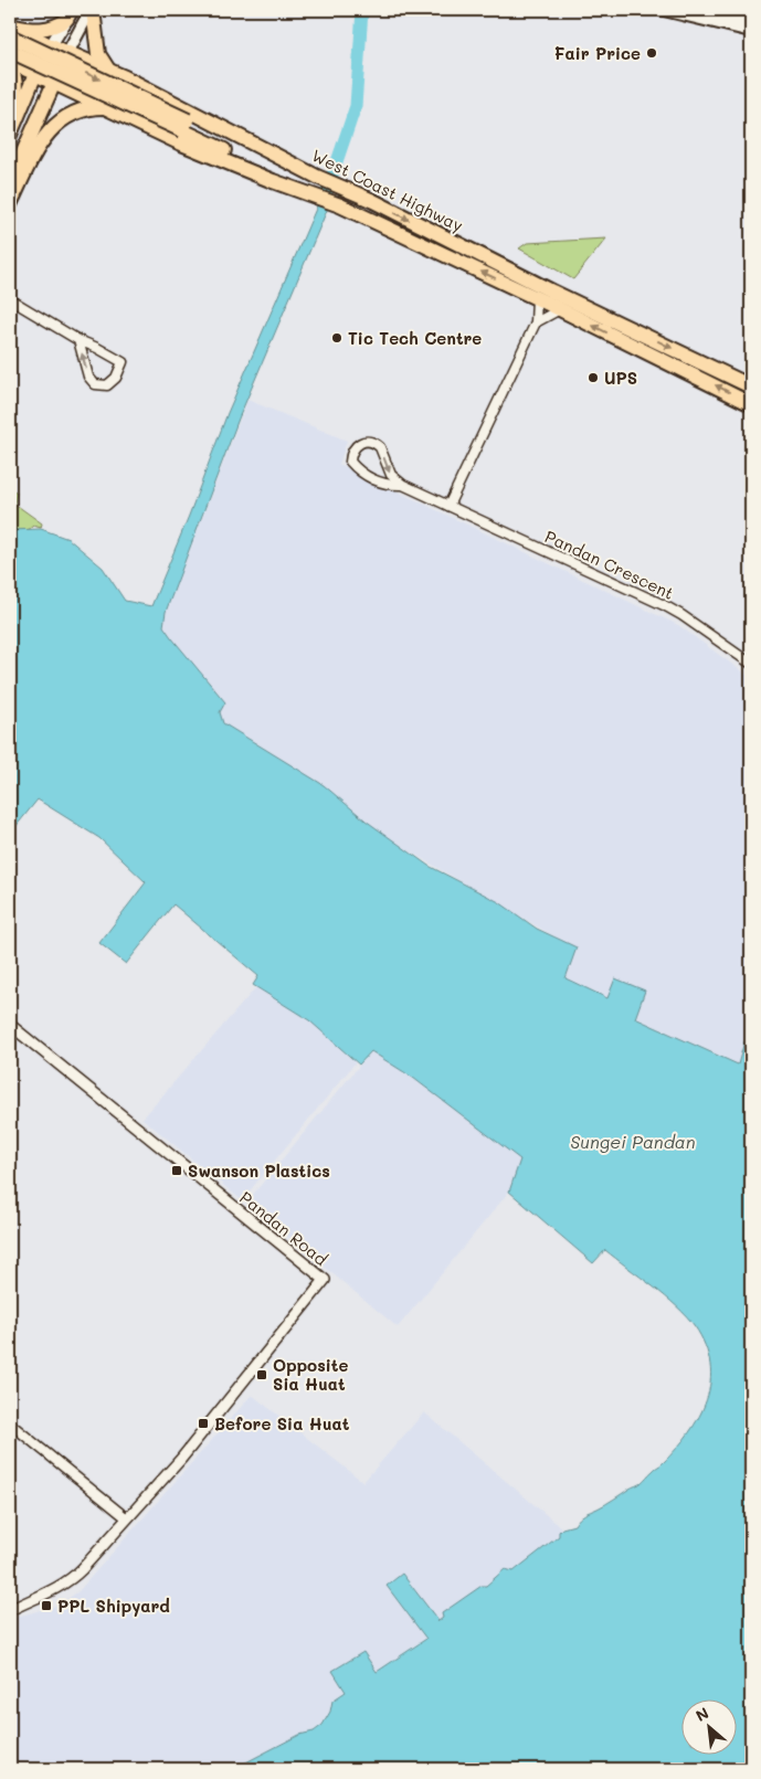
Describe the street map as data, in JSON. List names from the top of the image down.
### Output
{
  "streets": {
    "highway": ["West Coast Highway"],
    "street": ["Pandan Crescent", "Pandan Road"]
  },
  "water": ["Sungei Pandan"],
  "places": {
    "other": ["Fair Price", "Tic Tech Centre", "UPS"],
    "transit": [
      "Swanson Plastics",
      "Opposite Sia Huat",
      "Before Sia Huat",
      "PPL Shipyard"
    ]
  },
  "north": "top left"
}
